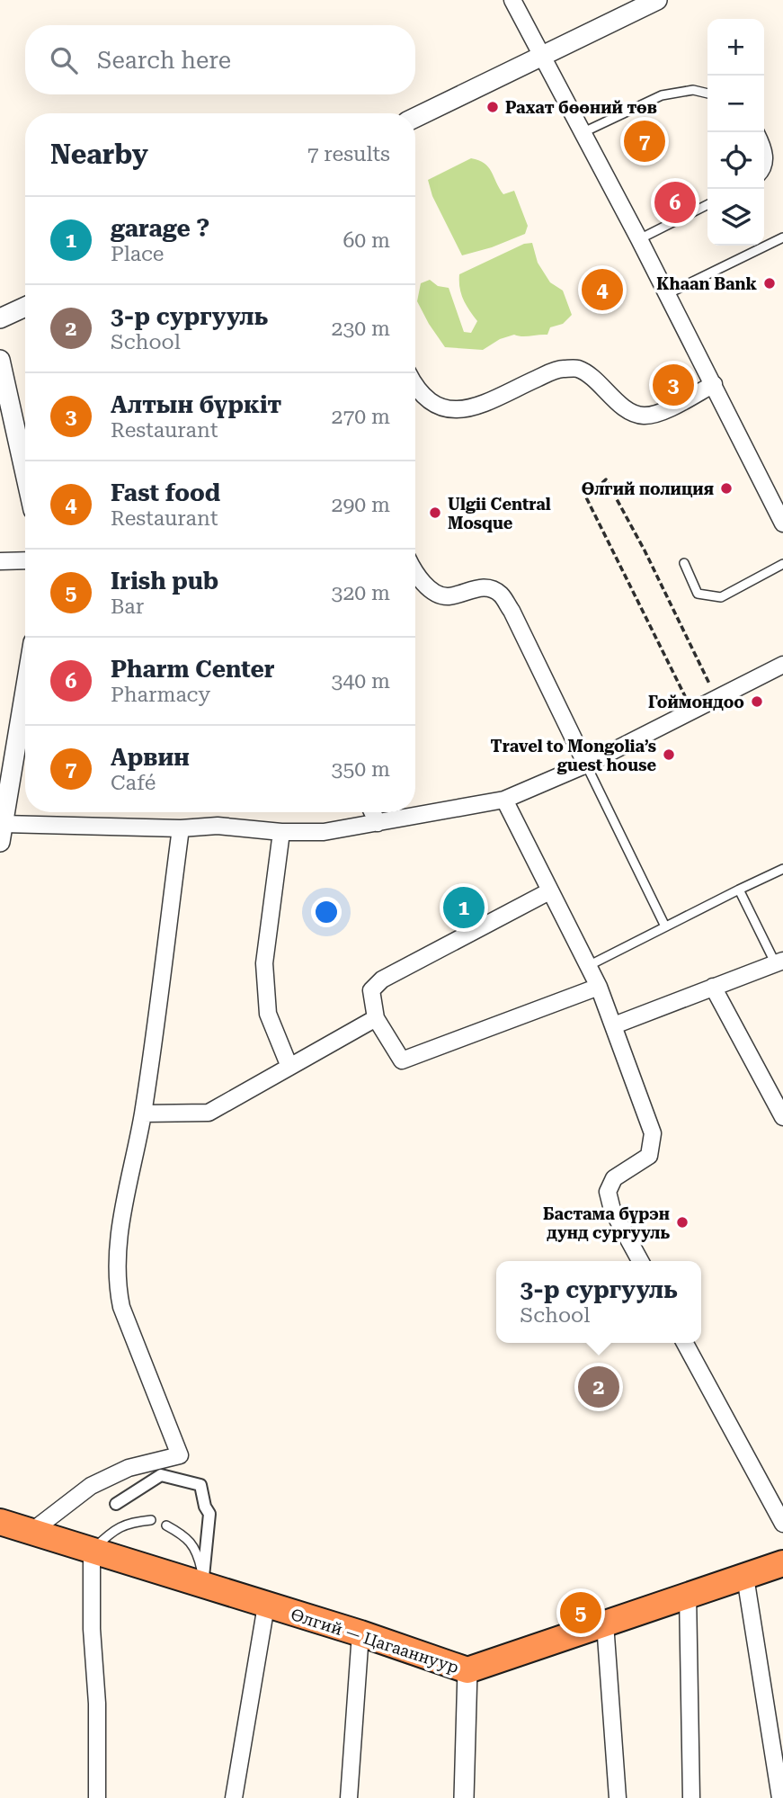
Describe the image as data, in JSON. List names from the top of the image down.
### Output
{
  "streets": {
    "highway": ["Өлгий — Цагааннуур"]
  },
  "places": [
    "Раxат бөөний төв",
    "Khaan Bank",
    "Өлгий полиция",
    "Ulgii Central Mosque",
    "Гоймондоо",
    "Travel to Mongolia’s guest house",
    "Бастама бүрэн дунд сургууль"
  ],
  "page": {
    "map_buttons": ["+", "−"],
    "search": "Search here",
    "heading": ["Nearby", "7 results"],
    "pins": [
      "7",
      "6",
      "4",
      "3",
      "1",
      "2",
      "5"
    ],
    "list": [
      {
        "mark": "1",
        "name": "garage ?",
        "note": "Place",
        "value": "60 m"
      },
      {
        "mark": "2",
        "name": "3-р сургууль",
        "note": "School",
        "value": "230 m"
      },
      {
        "mark": "3",
        "name": "Алтын бүркiт",
        "note": "Restaurant",
        "value": "270 m"
      },
      {
        "mark": "4",
        "name": "Fast food",
        "note": "Restaurant",
        "value": "290 m"
      },
      {
        "mark": "5",
        "name": "Irish pub",
        "note": "Bar",
        "value": "320 m"
      },
      {
        "mark": "6",
        "name": "Pharm Center",
        "note": "Pharmacy",
        "value": "340 m"
      },
      {
        "mark": "7",
        "name": "Арвин",
        "note": "Café",
        "value": "350 m"
      }
    ],
    "popup": ["3-р сургууль", "School"]
  }
}
